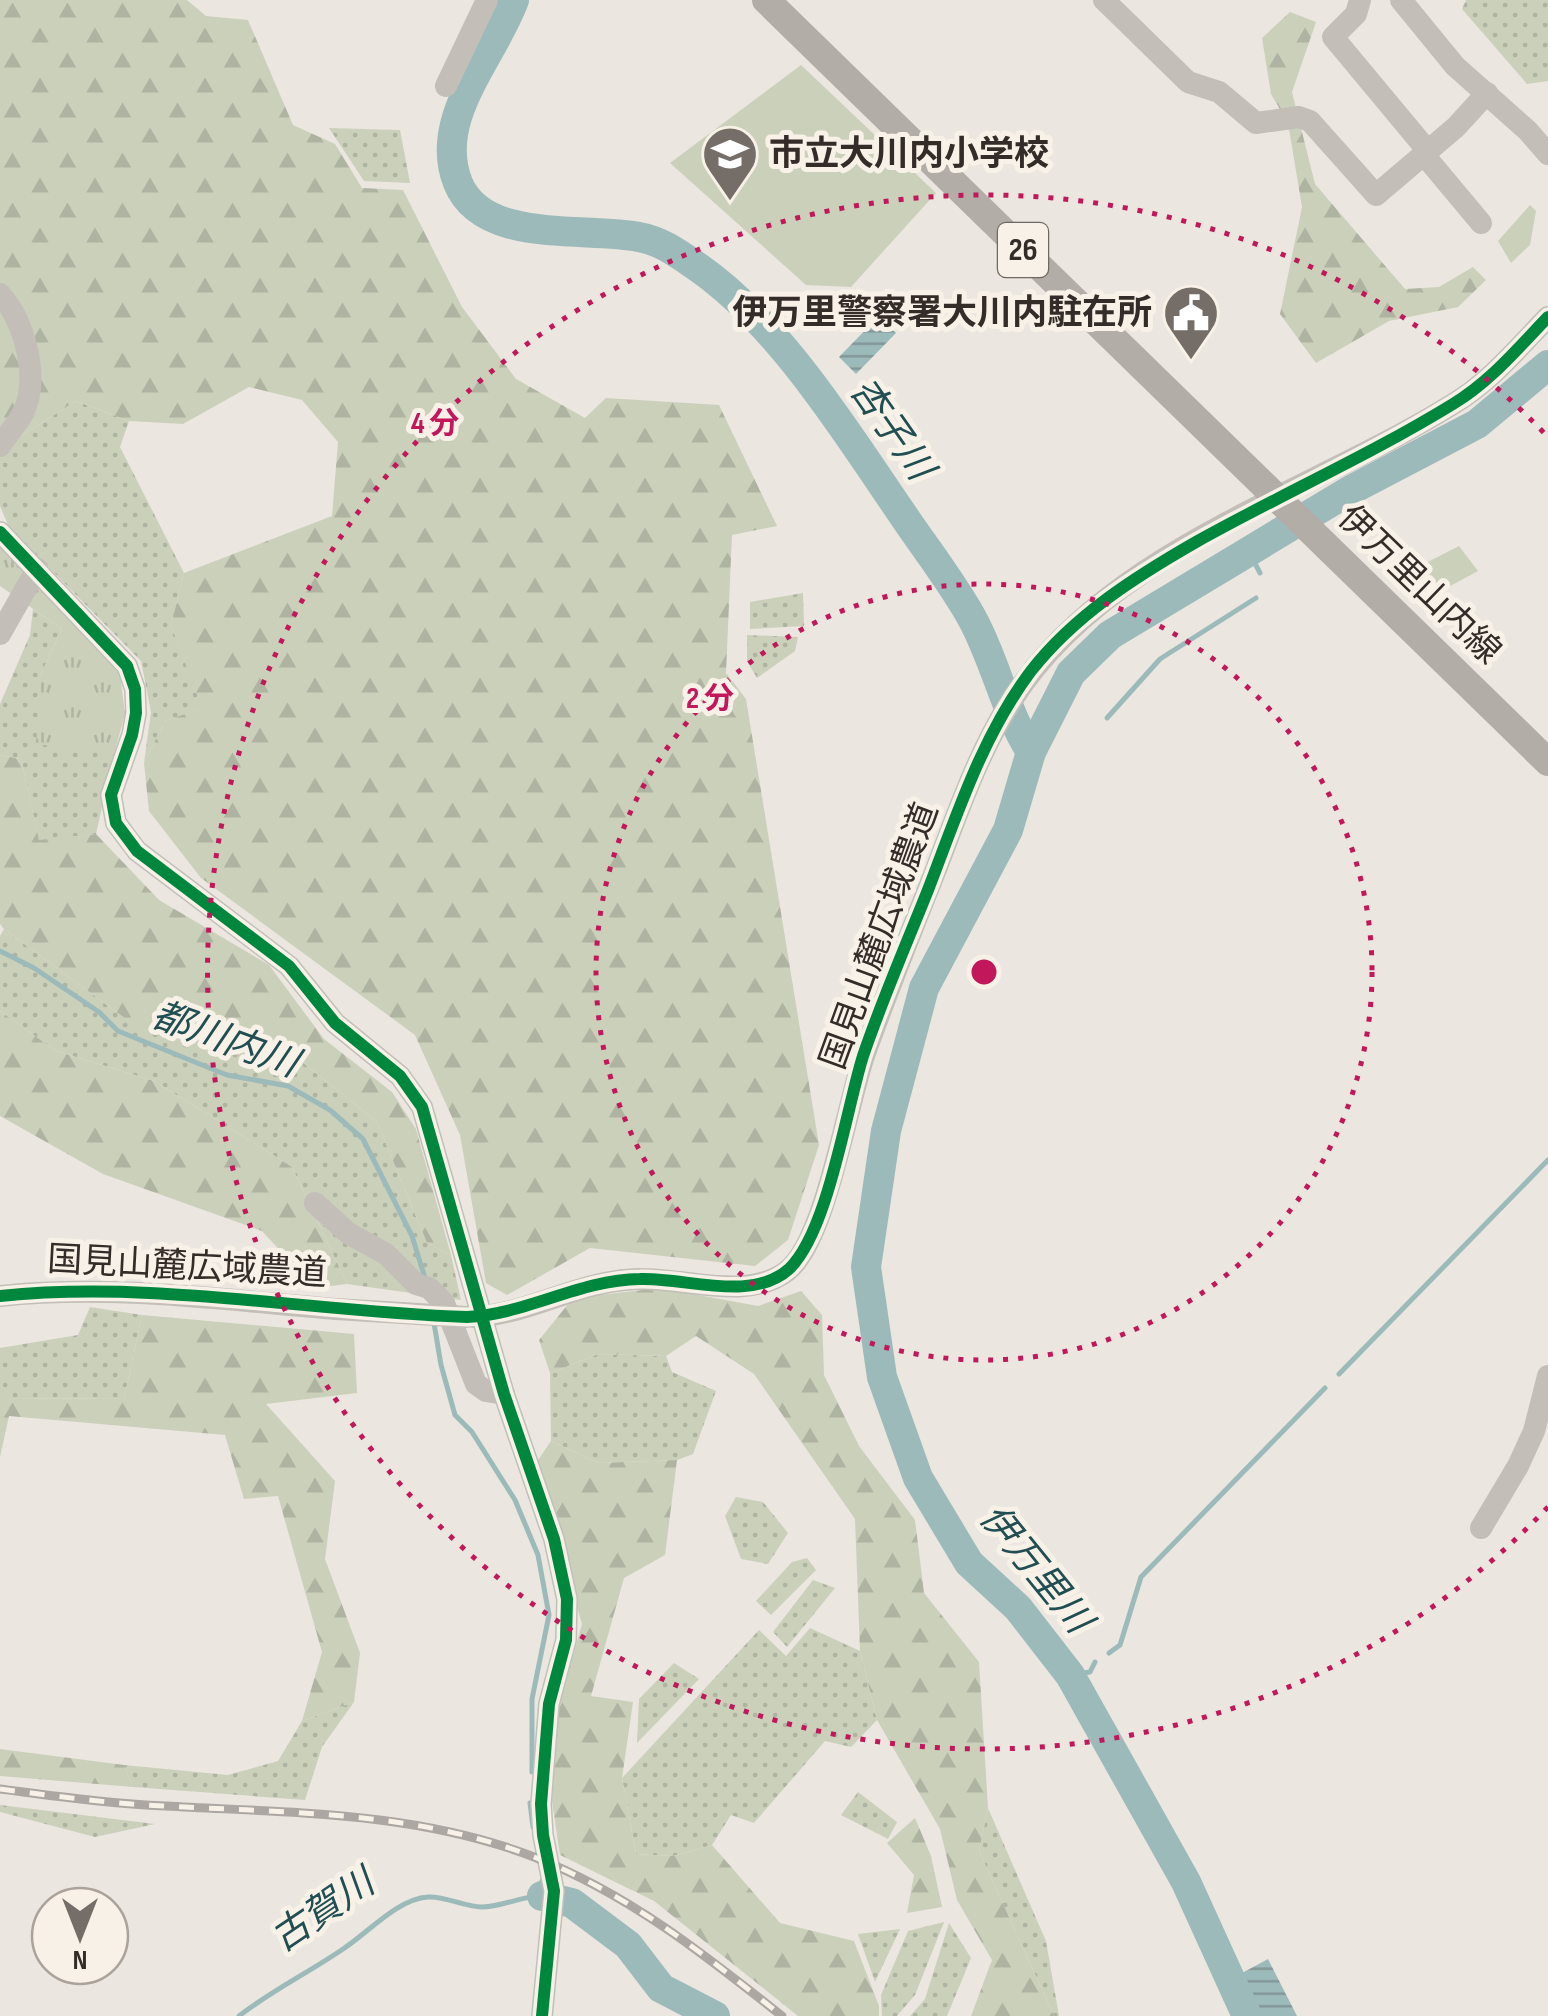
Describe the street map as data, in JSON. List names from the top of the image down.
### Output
{
  "streets": {
    "main road": ["26", "伊万里山内線"],
    "street": ["国見山麓広域農道"]
  },
  "crossings": [
    ["伊万里山内線", "国見山麓広域農道"]
  ],
  "water": [
    "杏子川",
    "都川内川",
    "伊万里川",
    "古賀川"
  ],
  "places": {
    "school or university": ["市立大川内小学校"],
    "public building": ["伊万里警察署大川内駐在所"]
  },
  "north": "bottom",
  "rings": ["4 分", "2 分"]
}
